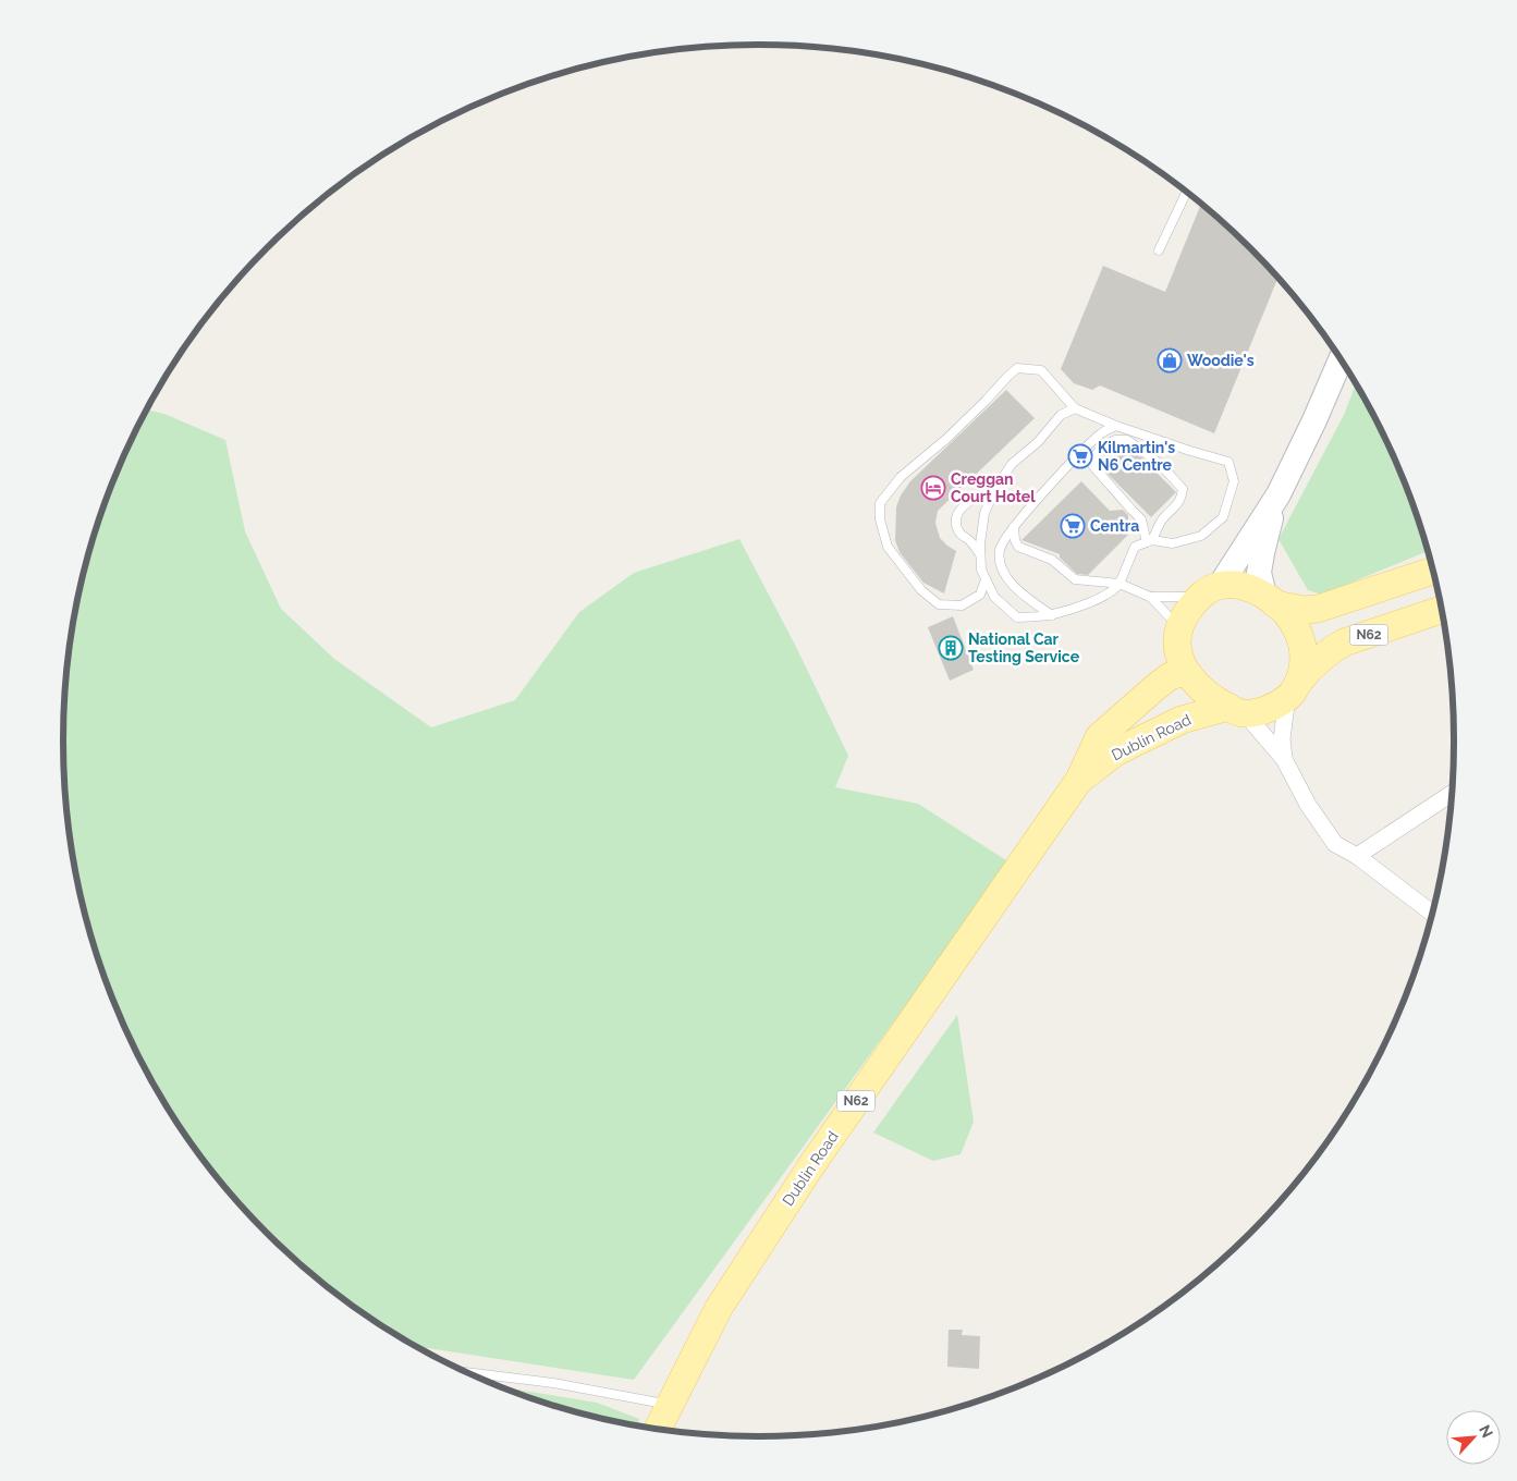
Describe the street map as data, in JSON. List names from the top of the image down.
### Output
{
  "streets": {
    "main road": ["N62", "Dublin Road"]
  },
  "crossings": [
    ["N62", "Dublin Road"]
  ],
  "places": {
    "shop": ["Woodie's"],
    "supermarket": ["Kilmartin's N6 Centre", "Centra"],
    "hotel": ["Creggan Court Hotel"],
    "building": ["National Car Testing Service"]
  },
  "north": "top right"
}
